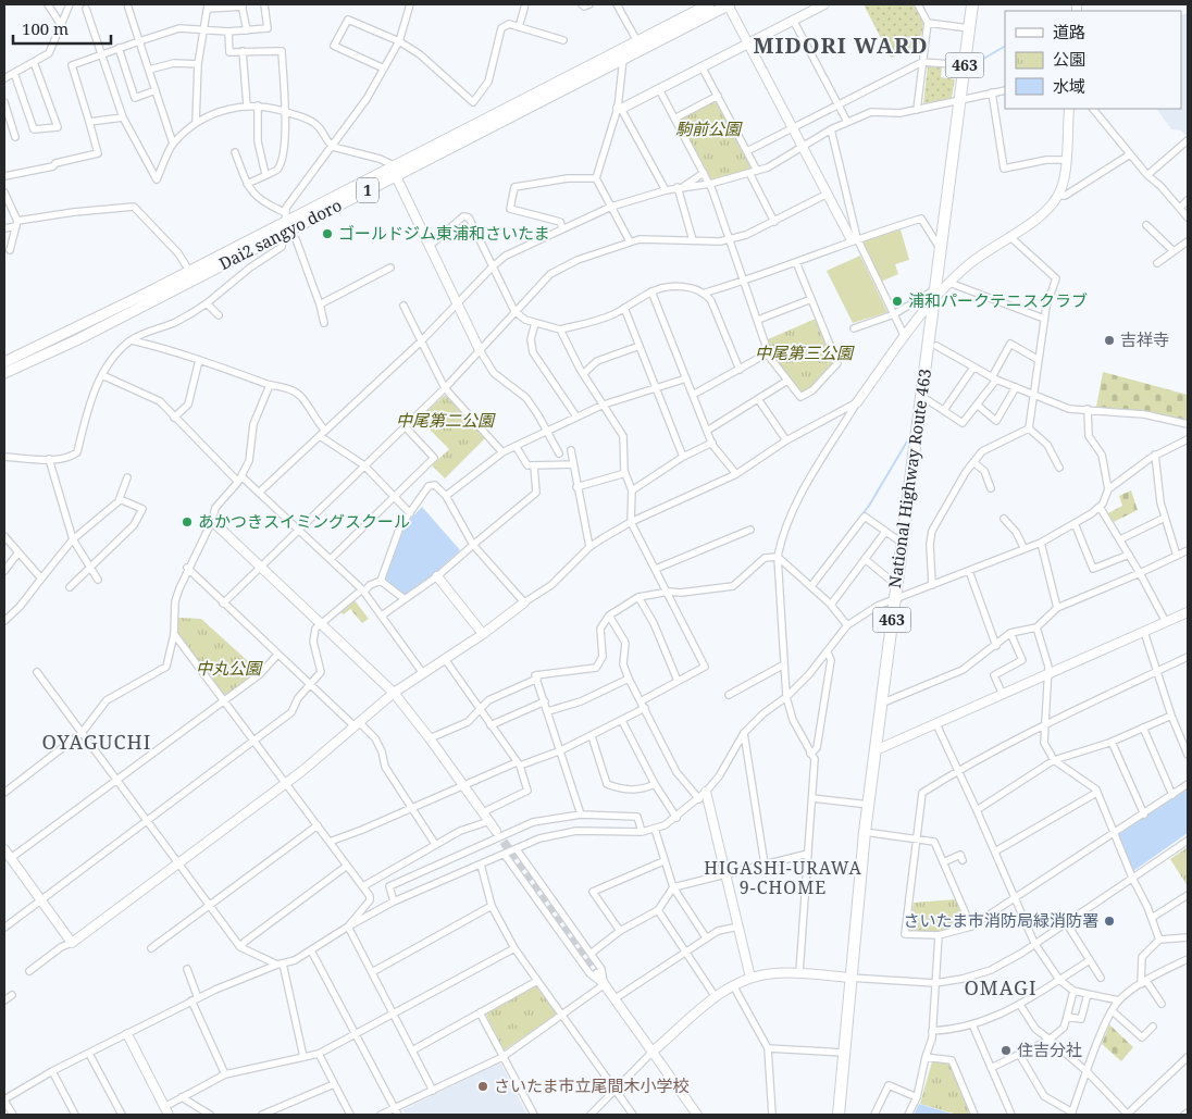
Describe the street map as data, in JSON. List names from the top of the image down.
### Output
{
  "streets": {
    "highway": ["463", "National Highway Route 463"],
    "main road": ["1", "Dai2 sangyo doro"]
  },
  "districts": [
    "MIDORI WARD",
    "OYAGUCHI",
    "HIGASHI-URAWA 9-CHOME",
    "OMAGI"
  ],
  "parks": [
    "駒前公園",
    "中尾第三公園",
    "中尾第二公園",
    "中丸公園"
  ],
  "places": [
    "ゴールドジム東浦和さいたま",
    "浦和パークテニスクラブ",
    "吉祥寺",
    "あかつきスイミングスクール",
    "さいたま市消防局緑消防署",
    "住吉分社",
    "さいたま市立尾間木小学校"
  ],
  "legend": ["道路", "公園", "水域"],
  "scale_bar": "100 m"
}
